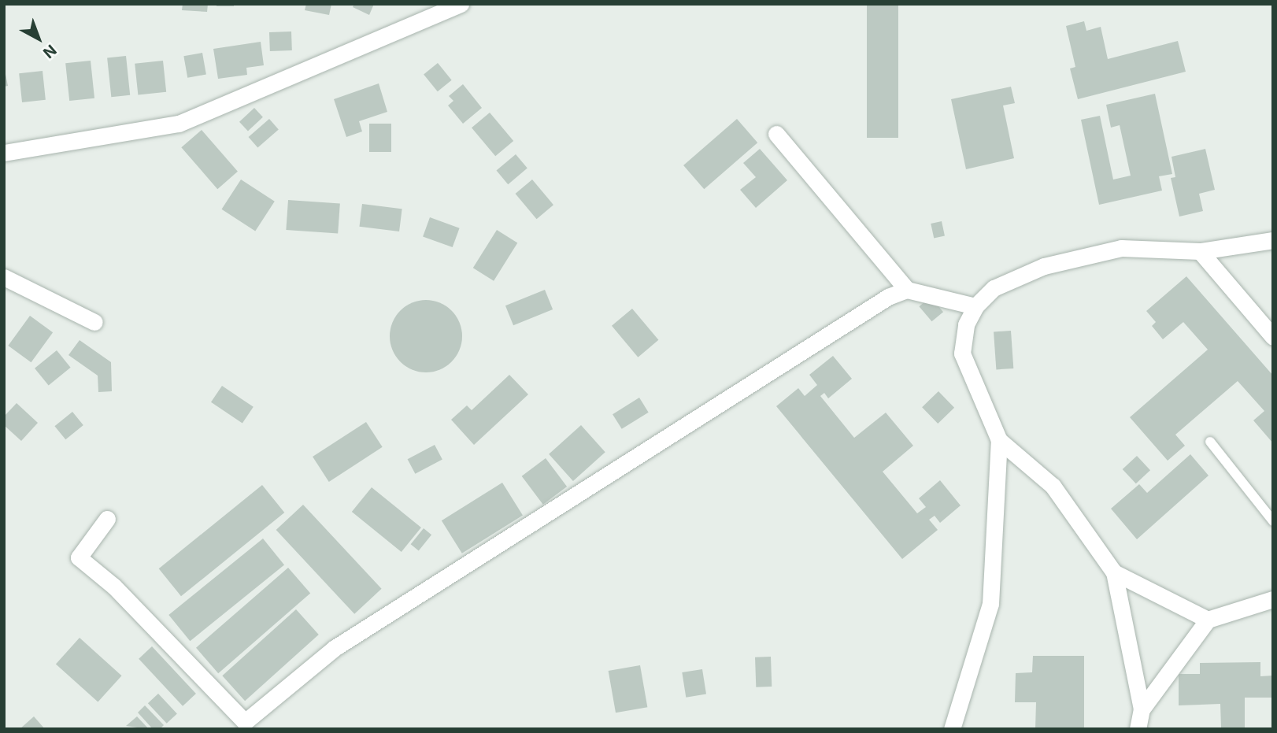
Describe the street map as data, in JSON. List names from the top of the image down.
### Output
{
  "north": "bottom right"
}
